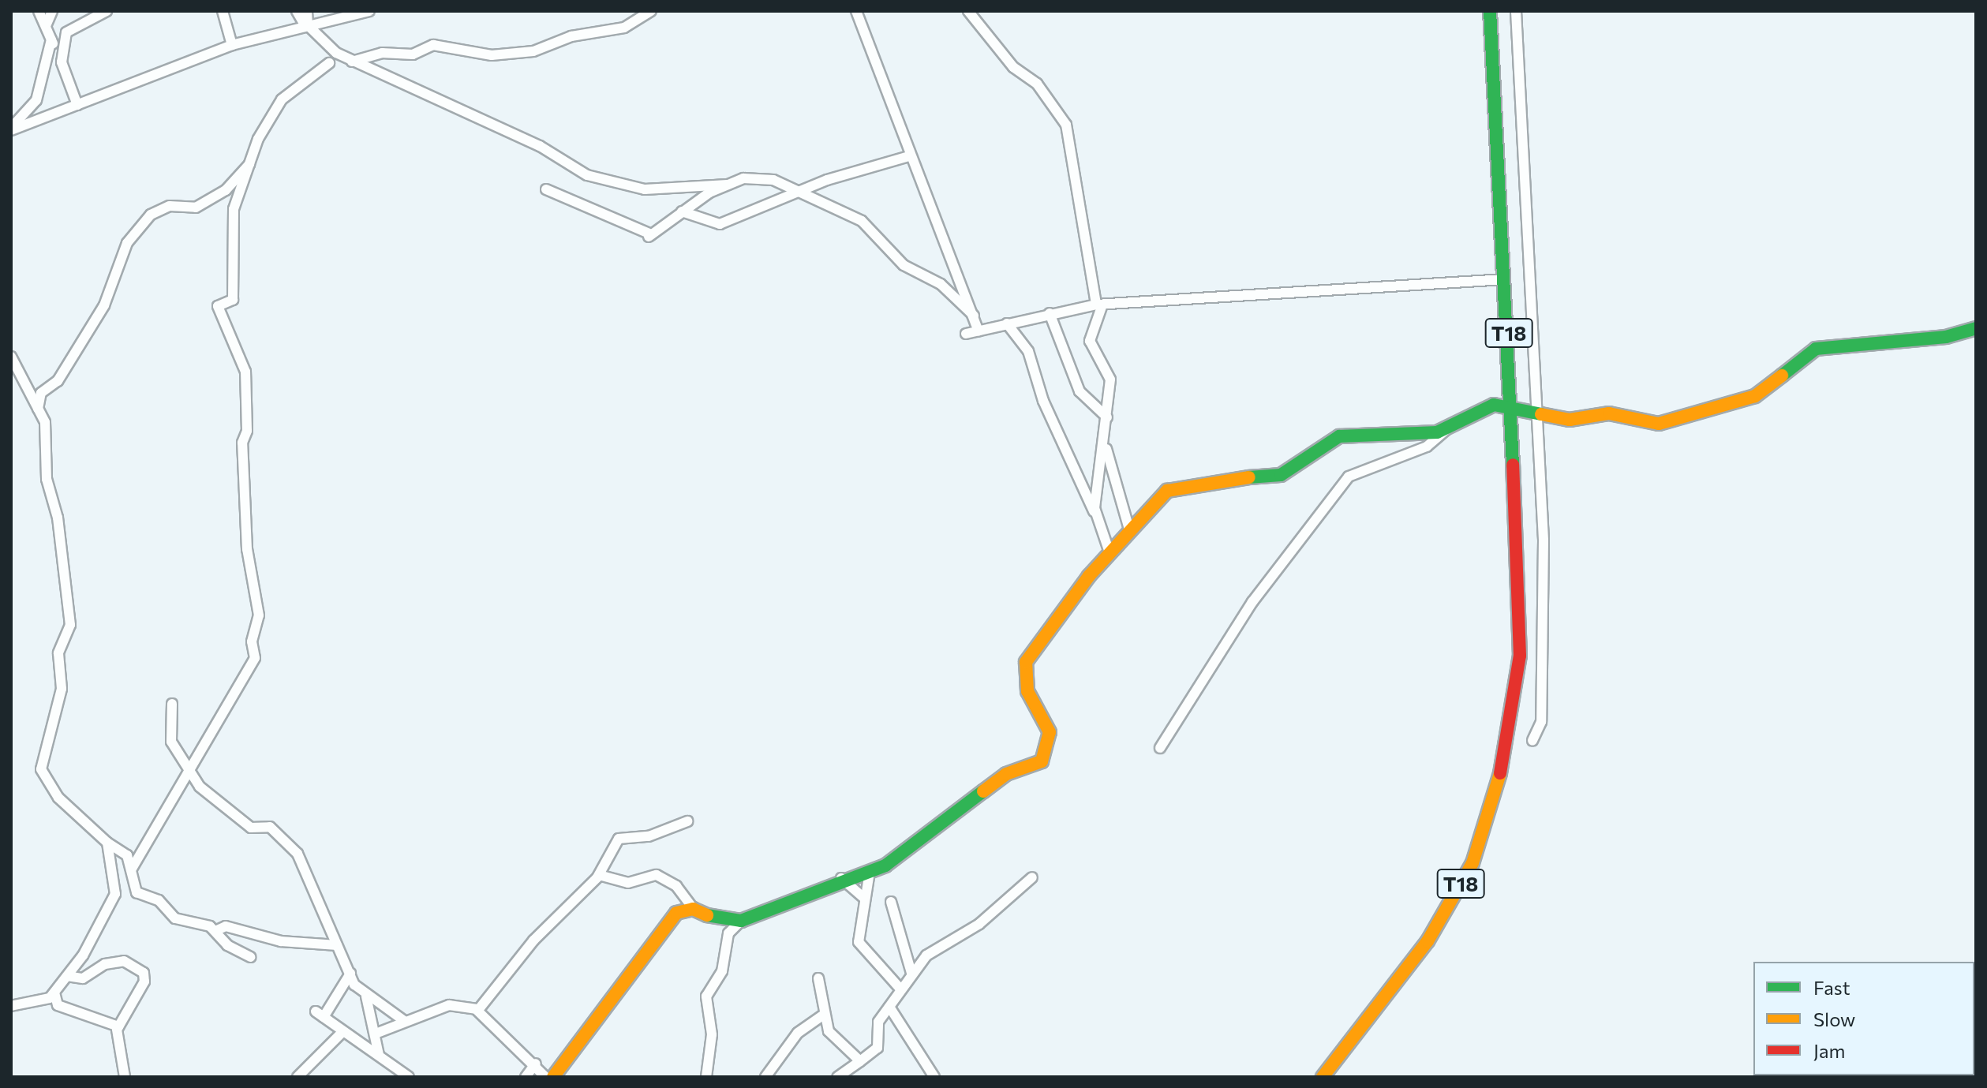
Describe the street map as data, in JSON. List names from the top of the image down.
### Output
{
  "streets": {
    "main road": ["T18"]
  },
  "legend": ["Fast", "Slow", "Jam"]
}
